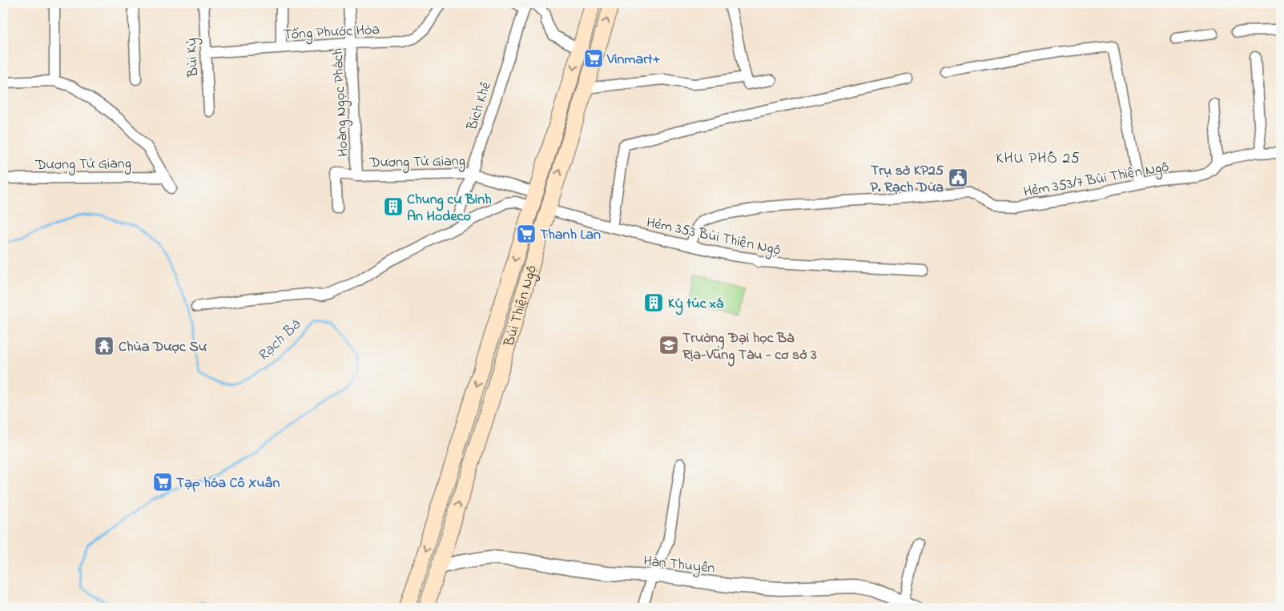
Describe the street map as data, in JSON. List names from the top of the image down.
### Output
{
  "streets": {
    "main road": ["Bùi Thiện Ngộ"],
    "street": [
      "Tống Phước Hòa",
      "Bùi Kỷ",
      "Hoàng Ngọc Phách",
      "Bích Khê",
      "Dương Tử Giang",
      "Hẻm 353/7 Bùi Thiện Ngộ",
      "Hẻm 353 Bùi Thiện Ngộ",
      "Hàn Thuyên"
    ]
  },
  "crossings": [
    ["Tống Phước Hòa", "Bùi Kỷ"],
    ["Tống Phước Hòa", "Hoàng Ngọc Phách"],
    ["Hoàng Ngọc Phách", "Dương Tử Giang"],
    ["Bích Khê", "Dương Tử Giang"],
    ["Dương Tử Giang", "Bùi Thiện Ngộ"],
    ["Hẻm 353/7 Bùi Thiện Ngộ", "Hẻm 353 Bùi Thiện Ngộ"],
    ["Hẻm 353 Bùi Thiện Ngộ", "Bùi Thiện Ngộ"],
    ["Bùi Thiện Ngộ", "Hàn Thuyên"]
  ],
  "districts": ["KHU PHỐ 25"],
  "water": ["Rạch Bà"],
  "places": {
    "supermarket": ["Vinmart+", "Thanh Lan", "Tạp hóa Cô Xuân"],
    "public building": ["Trụ sở KP25 P. Rạch Dừa"],
    "building": ["Chung cư Bình An Hodeco", "Ký túc xá"],
    "school or university": ["Trường Đại học Bà Rịa-Vũng Tàu - cơ sở 3"],
    "temple": ["Chùa Dược Sư"]
  }
}
